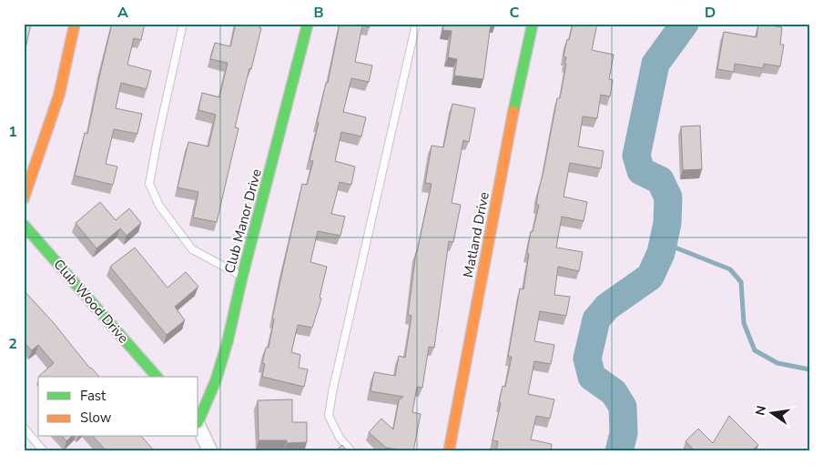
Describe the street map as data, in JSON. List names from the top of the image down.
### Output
{
  "streets": {
    "street": ["Club Manor Drive", "Matland Drive", "Club Wood Drive"]
  },
  "legend": ["Fast", "Slow"],
  "north": "left",
  "grid": {
    "columns": [
      "A",
      "B",
      "C",
      "D"
    ],
    "rows": ["1", "2"]
  }
}
